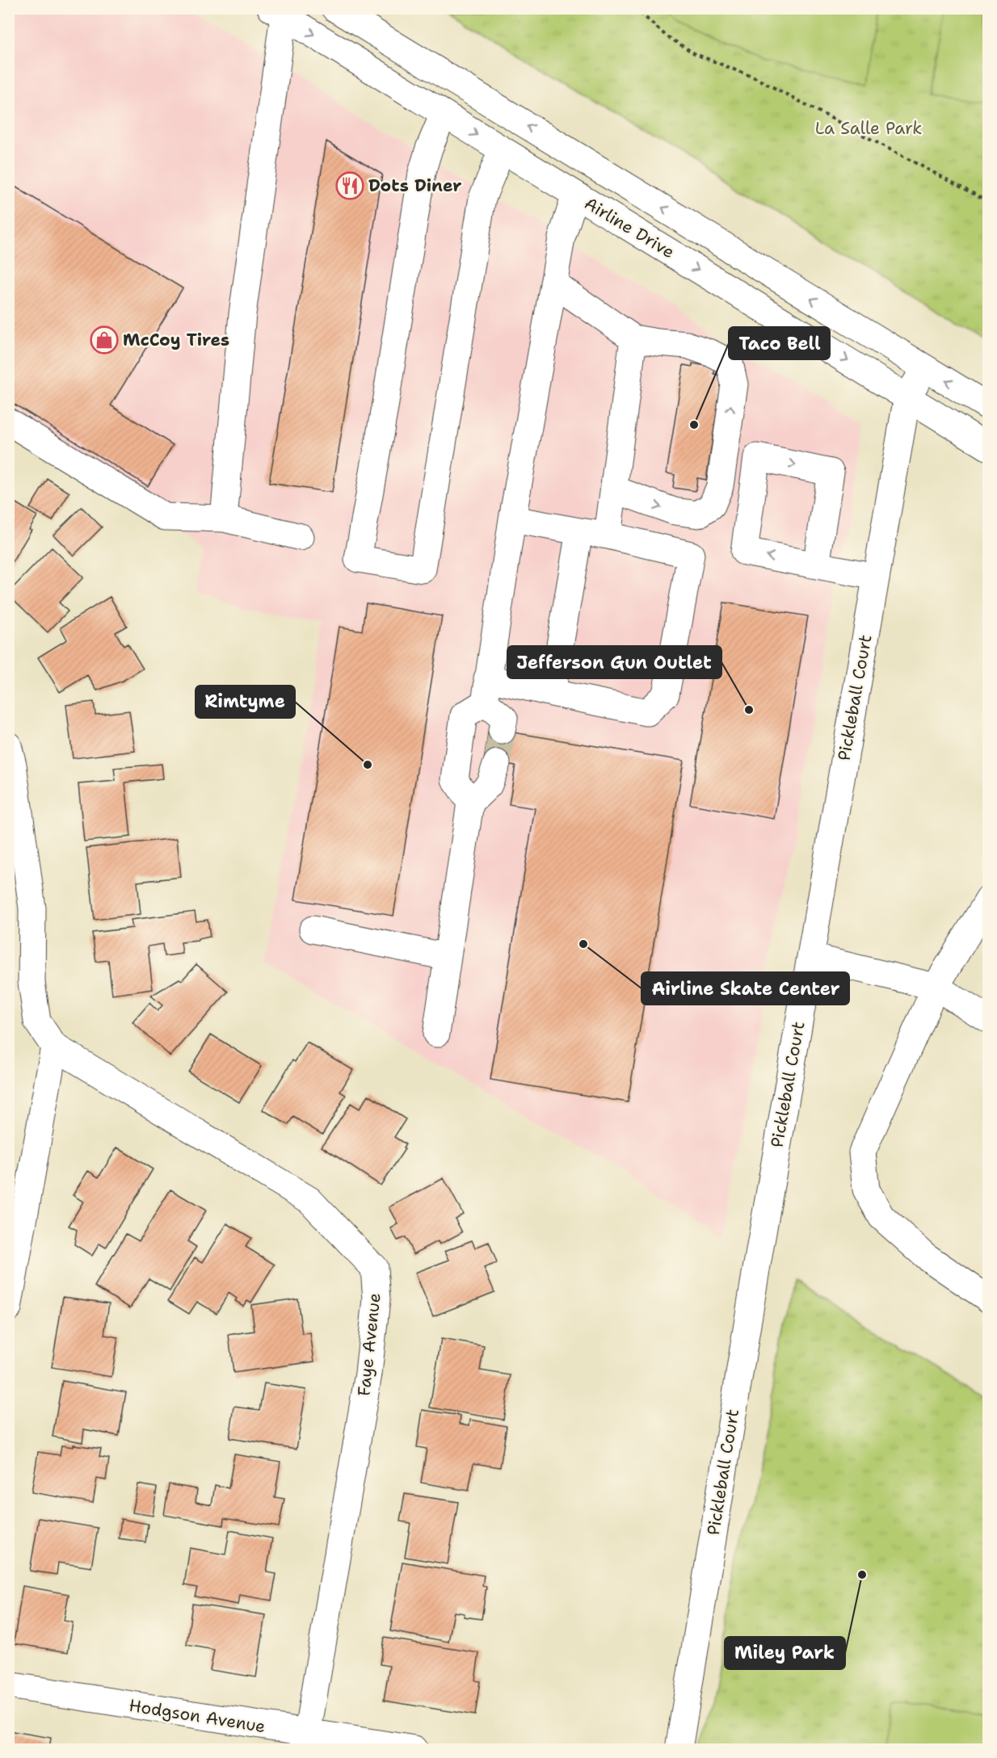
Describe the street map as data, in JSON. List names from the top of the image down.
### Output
{
  "streets": {
    "main road": [
      "Airline Drive",
      "Pickleball Court",
      "Faye Avenue",
      "Hodgson Avenue"
    ]
  },
  "crossings": [
    ["Airline Drive", "Pickleball Court"],
    ["Faye Avenue", "Hodgson Avenue"]
  ],
  "parks": ["La Salle Park"],
  "places": {
    "restaurant": ["Dots Diner"],
    "shop": ["McCoy Tires"],
    "other": [
      "Taco Bell",
      "Jefferson Gun Outlet",
      "Rimtyme",
      "Airline Skate Center",
      "Miley Park"
    ]
  }
}
